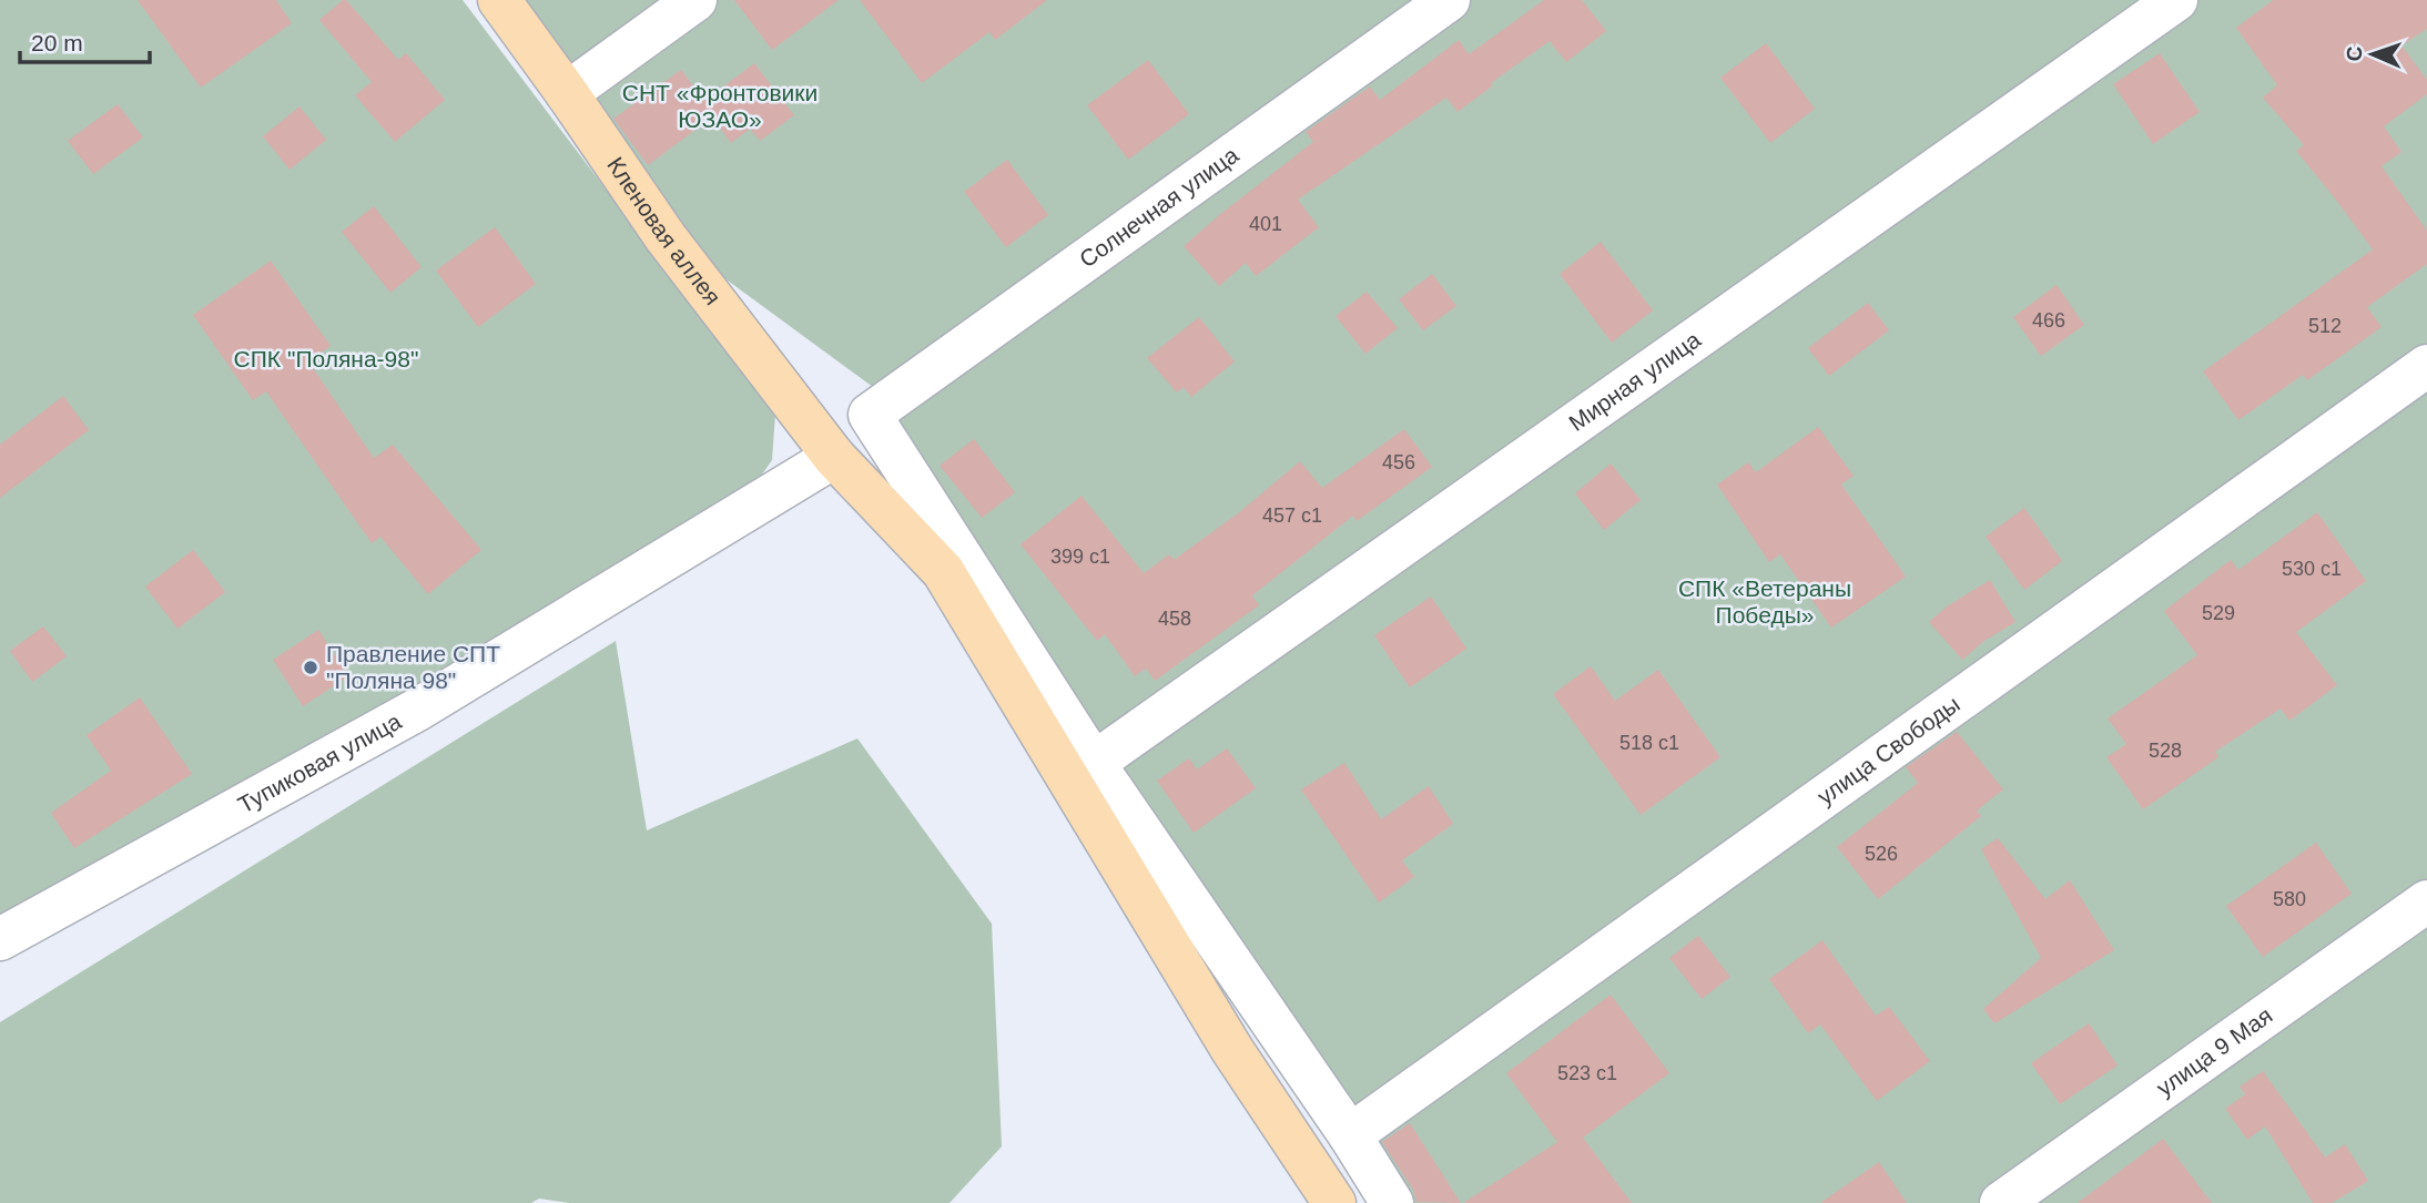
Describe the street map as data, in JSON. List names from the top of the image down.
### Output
{
  "streets": {
    "street": [
      "Солнечная улица",
      "Кленовая аллея",
      "Мирная улица",
      "улица Свободы",
      "Тупиковая улица",
      "улица 9 Мая"
    ]
  },
  "crossings": [
    ["Солнечная улица", "Мирная улица"],
    ["Кленовая аллея", "Тупиковая улица"]
  ],
  "parks": ["СНТ «Фронтовики ЮЗАО»", "СПК \"Поляна-98\"", "СПК «Ветераны Победы»"],
  "places": ["Правление СПТ \"Поляна 98\""],
  "house_numbers": [
    "401",
    "466",
    "512",
    "456",
    "457 с1",
    "399 с1",
    "530 с1",
    "529",
    "458",
    "518 с1",
    "528",
    "526",
    "580",
    "523 с1"
  ],
  "scale_bar": "20 m",
  "north": "left"
}
